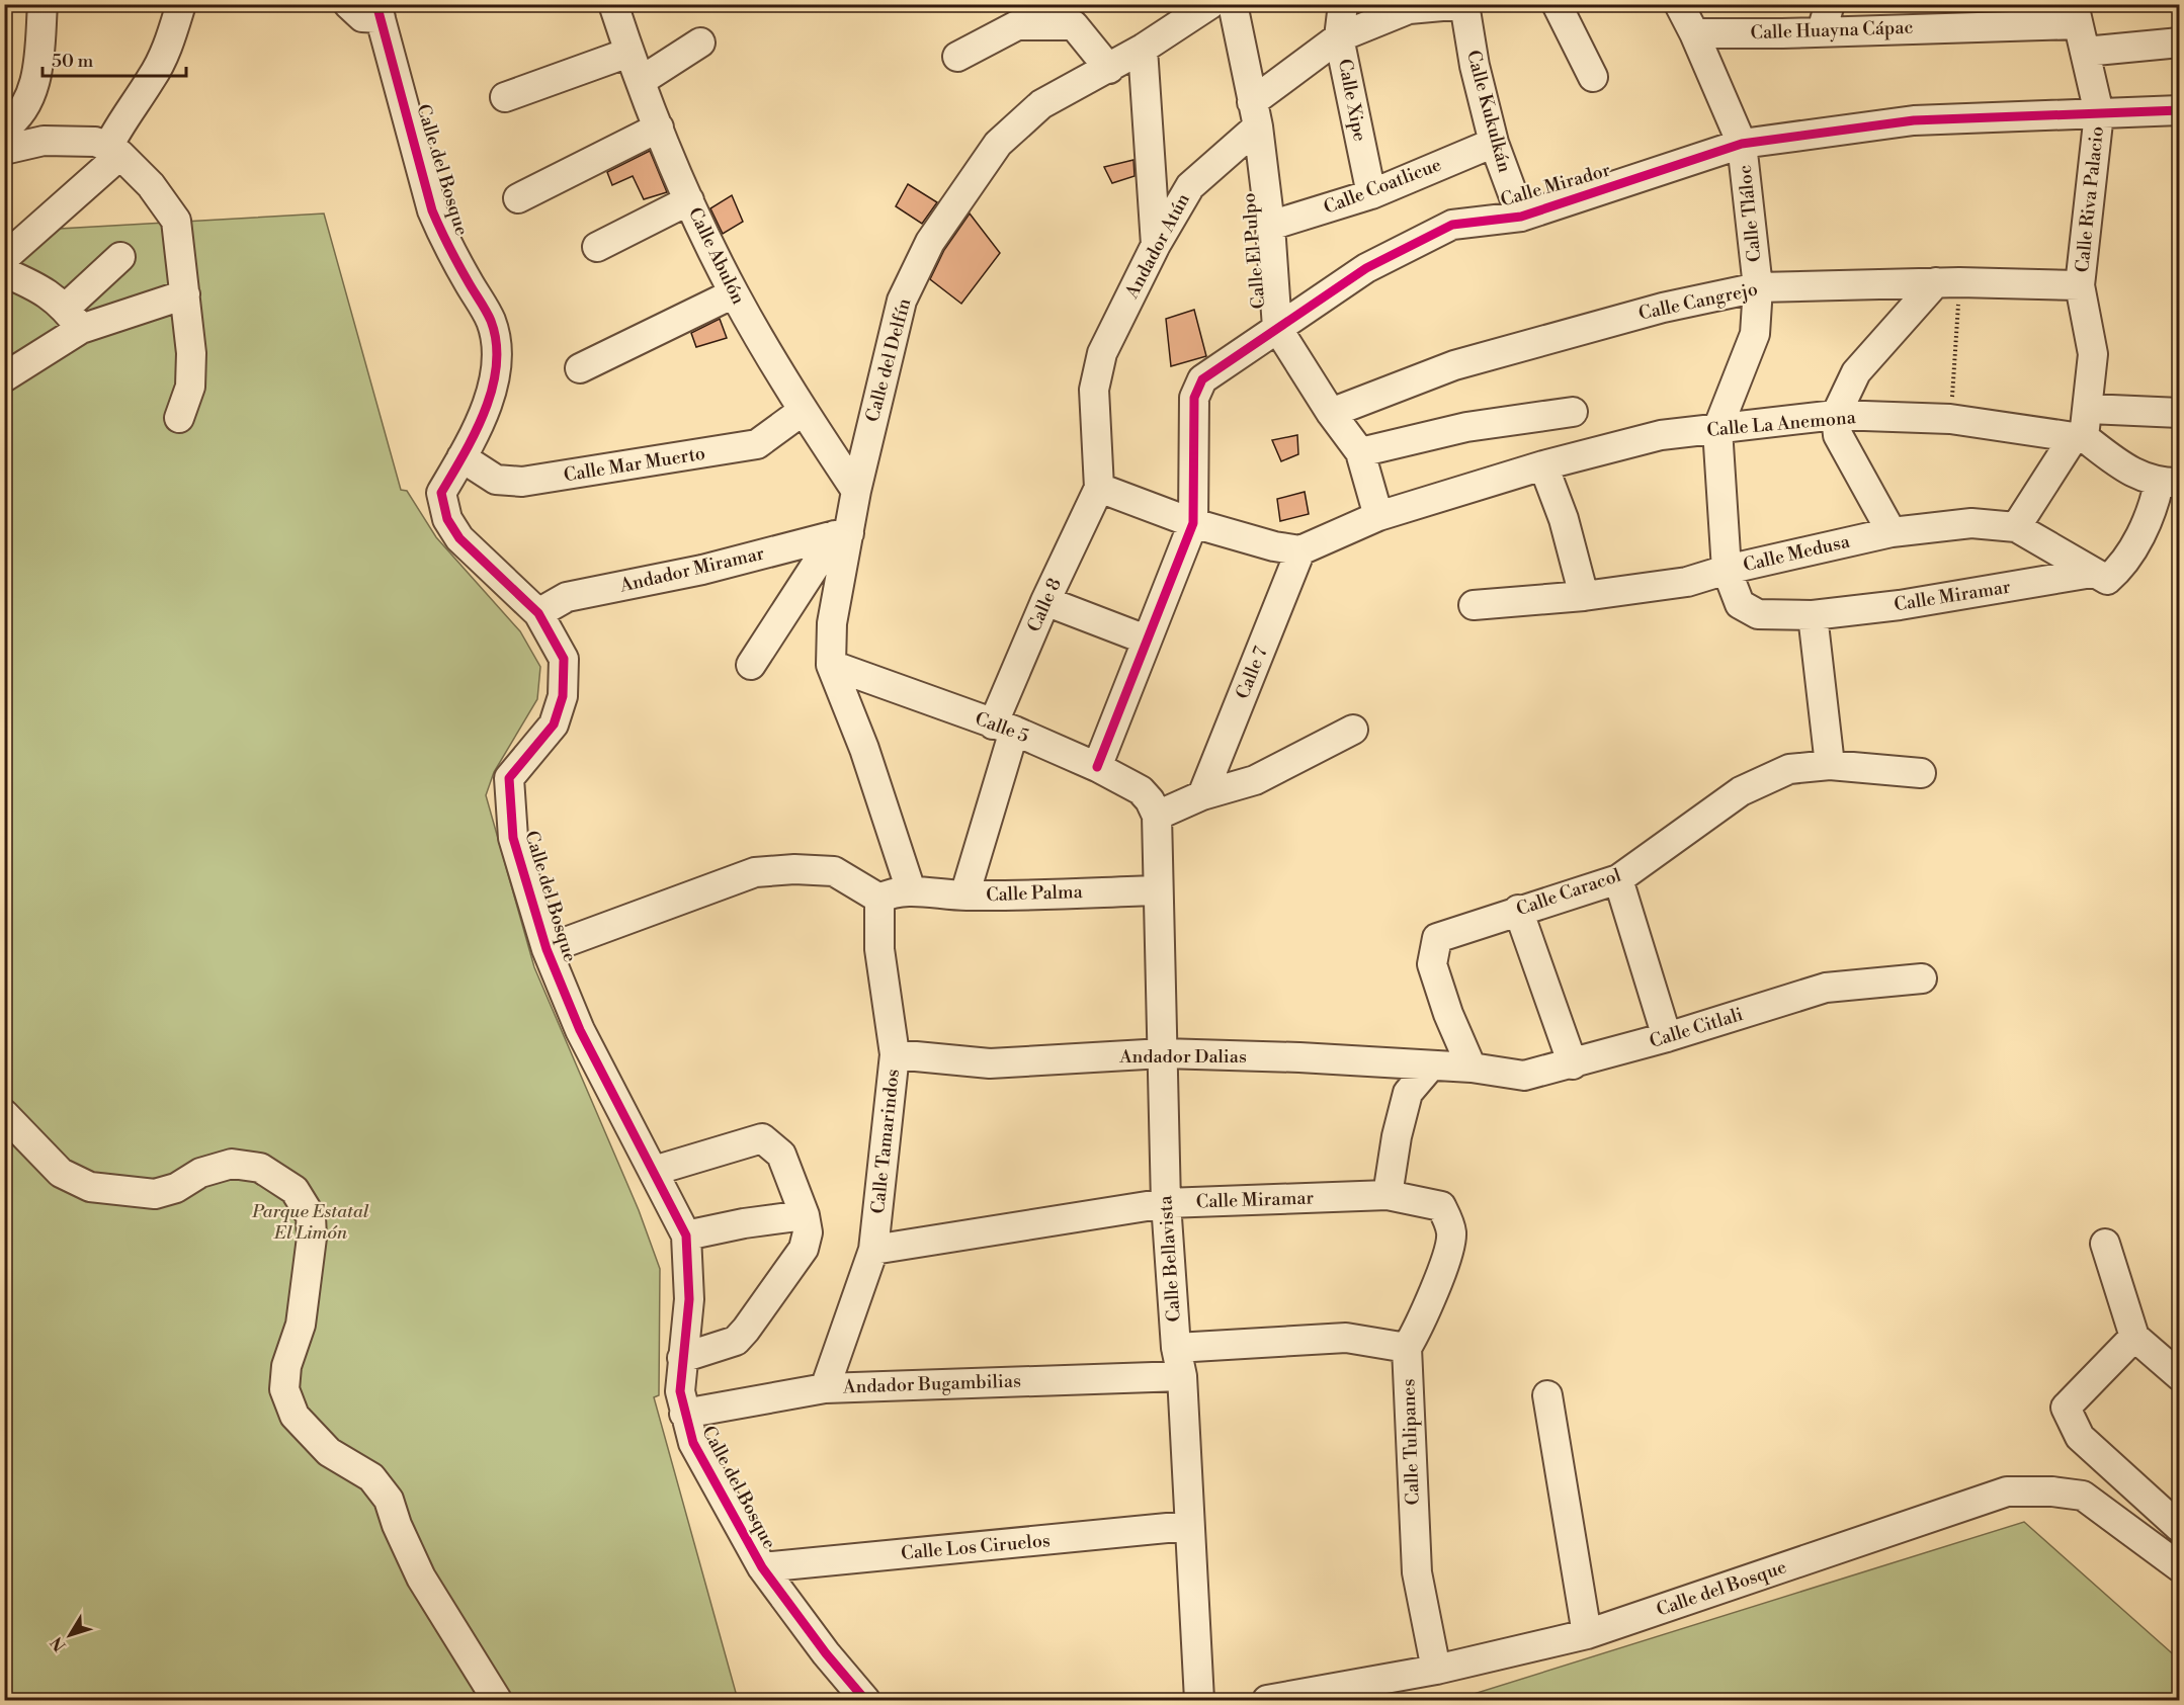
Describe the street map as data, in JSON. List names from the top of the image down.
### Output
{
  "streets": {
    "street": [
      "Calle Huayna Cápac",
      "Calle Xipe",
      "Calle Kukulkán",
      "Calle del Bosque",
      "Calle Mirador",
      "Calle Coatlicue",
      "Calle Riva Palacio",
      "Calle Tláloc",
      "Andador Atún",
      "Calle El Pulpo",
      "Calle Abulón",
      "Calle Cangrejo",
      "Calle del Delfín",
      "Calle La Anemona",
      "Calle Mar Muerto",
      "Calle Medusa",
      "Andador Miramar",
      "Calle Miramar",
      "Calle 8",
      "Calle 7",
      "Calle 5",
      "Calle Caracol",
      "Calle Palma",
      "Calle Citlali",
      "Andador Dalias",
      "Calle Tamarindos",
      "Calle Bellavista",
      "Andador Bugambilias",
      "Calle Tulipanes",
      "Calle Los Ciruelos"
    ]
  },
  "crossings": [
    ["Calle Huayna Cápac", "Calle Riva Palacio"],
    ["Calle Huayna Cápac", "Calle Tláloc"],
    ["Calle Xipe", "Calle Coatlicue"],
    ["Calle Xipe", "Andador Atún"],
    ["Calle Kukulkán", "Calle Mirador"],
    ["Calle Kukulkán", "Calle Coatlicue"],
    ["Calle Kukulkán", "Andador Atún"],
    ["Calle del Bosque", "Calle Mar Muerto"],
    ["Calle del Bosque", "Andador Miramar"],
    ["Calle del Bosque", "Andador Bugambilias"],
    ["Calle del Bosque", "Calle Tulipanes"],
    ["Calle del Bosque", "Calle Los Ciruelos"],
    ["Calle Mirador", "Calle Riva Palacio"],
    ["Calle Mirador", "Calle Tláloc"],
    ["Calle Mirador", "Calle El Pulpo"],
    ["Calle Coatlicue", "Calle El Pulpo"],
    ["Calle Riva Palacio", "Calle Cangrejo"],
    ["Calle Tláloc", "Calle Cangrejo"],
    ["Calle Tláloc", "Calle La Anemona"],
    ["Andador Atún", "Calle El Pulpo"],
    ["Andador Atún", "Calle 8"],
    ["Calle El Pulpo", "Calle Cangrejo"],
    ["Calle El Pulpo", "Calle La Anemona"],
    ["Calle Abulón", "Calle del Delfín"],
    ["Calle Abulón", "Calle Mar Muerto"],
    ["Calle del Delfín", "Andador Miramar"],
    ["Calle del Delfín", "Calle 5"],
    ["Calle La Anemona", "Calle 7"],
    ["Calle Medusa", "Calle Miramar"],
    ["Calle Miramar", "Calle Tamarindos"],
    ["Calle Miramar", "Calle Bellavista"],
    ["Calle Miramar", "Calle Tulipanes"],
    ["Calle 8", "Calle 5"],
    ["Calle 8", "Calle Palma"],
    ["Calle 5", "Calle Bellavista"],
    ["Calle Caracol", "Calle Citlali"],
    ["Calle Caracol", "Andador Dalias"],
    ["Calle Palma", "Calle Tamarindos"],
    ["Calle Palma", "Calle Bellavista"],
    ["Calle Citlali", "Andador Dalias"],
    ["Andador Dalias", "Calle Tamarindos"],
    ["Andador Dalias", "Calle Bellavista"],
    ["Calle Tamarindos", "Andador Bugambilias"],
    ["Calle Bellavista", "Andador Bugambilias"],
    ["Calle Bellavista", "Calle Los Ciruelos"]
  ],
  "parks": ["Parque Estatal El Limón"],
  "scale_bar": "50 m",
  "north": "bottom left"
}
